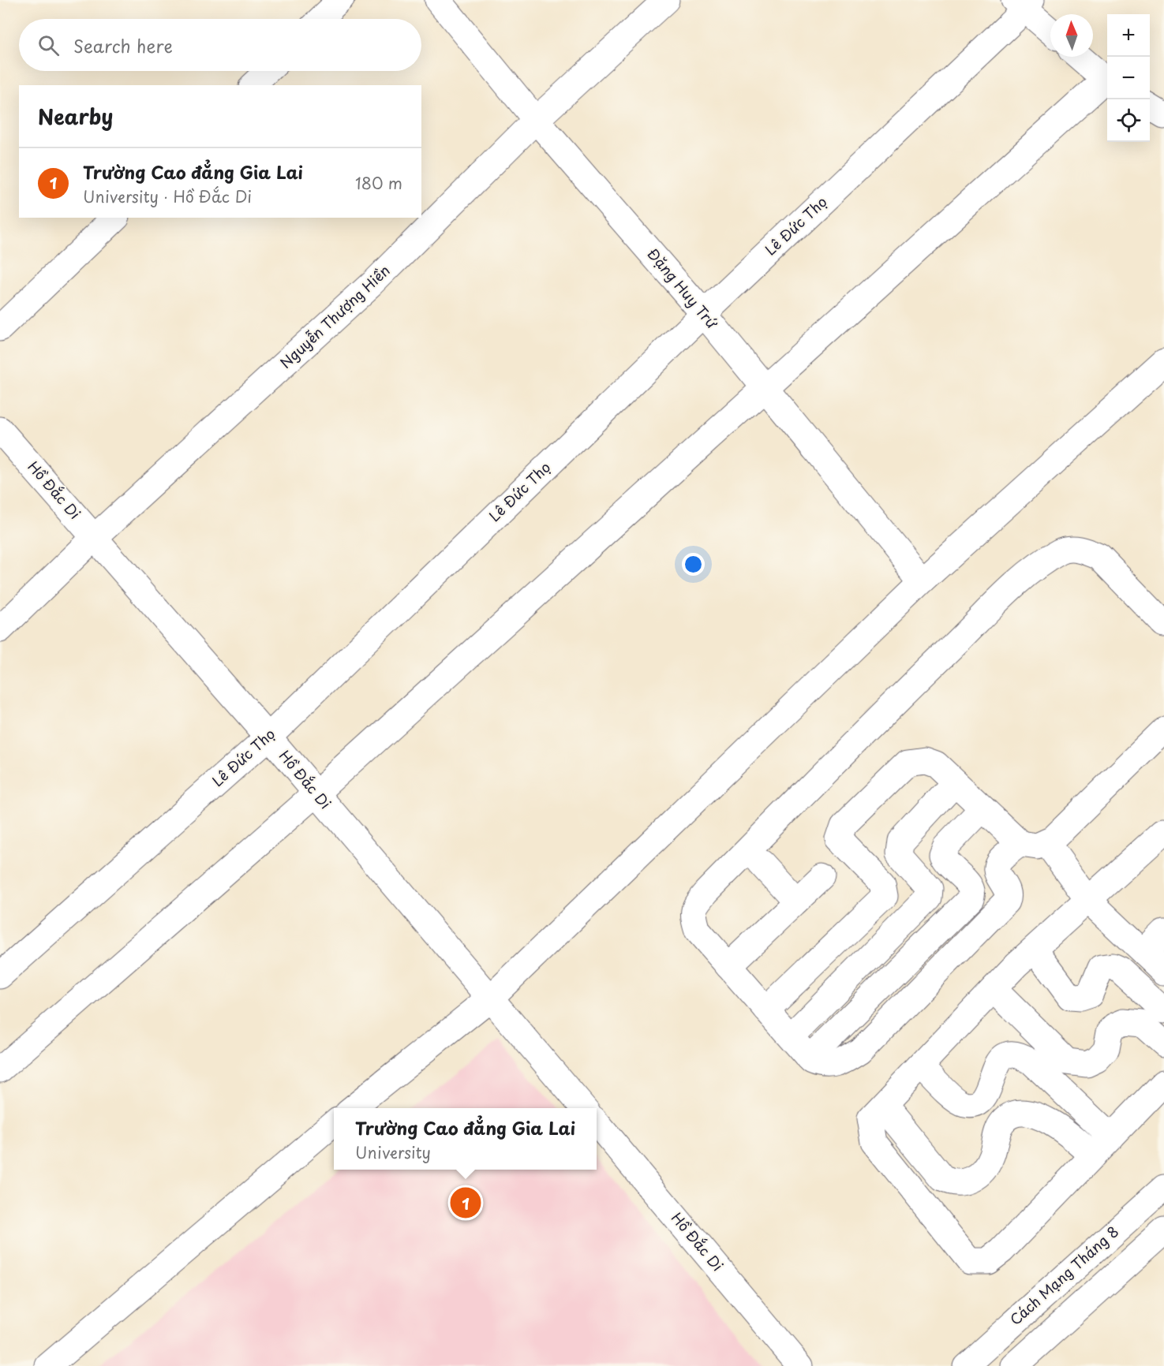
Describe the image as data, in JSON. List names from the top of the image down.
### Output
{
  "streets": {
    "street": [
      "Lê Đức Thọ",
      "Đặng Huy Trứ",
      "Nguyễn Thượng Hiền",
      "Hồ Đắc Di",
      "Cách Mạng Tháng 8"
    ]
  },
  "crossings": [
    ["Lê Đức Thọ", "Đặng Huy Trứ"],
    ["Lê Đức Thọ", "Hồ Đắc Di"],
    ["Đặng Huy Trứ", "Nguyễn Thượng Hiền"],
    ["Nguyễn Thượng Hiền", "Hồ Đắc Di"]
  ],
  "north": "top",
  "page": {
    "map_buttons": ["+", "−"],
    "search": "Search here",
    "heading": "Nearby",
    "list": [
      {
        "mark": "1",
        "name": "Trường Cao đẳng Gia Lai",
        "note": "University · Hồ Đắc Di",
        "value": "180 m"
      }
    ],
    "popup": ["Trường Cao đẳng Gia Lai", "University"],
    "pins": "1"
  }
}
